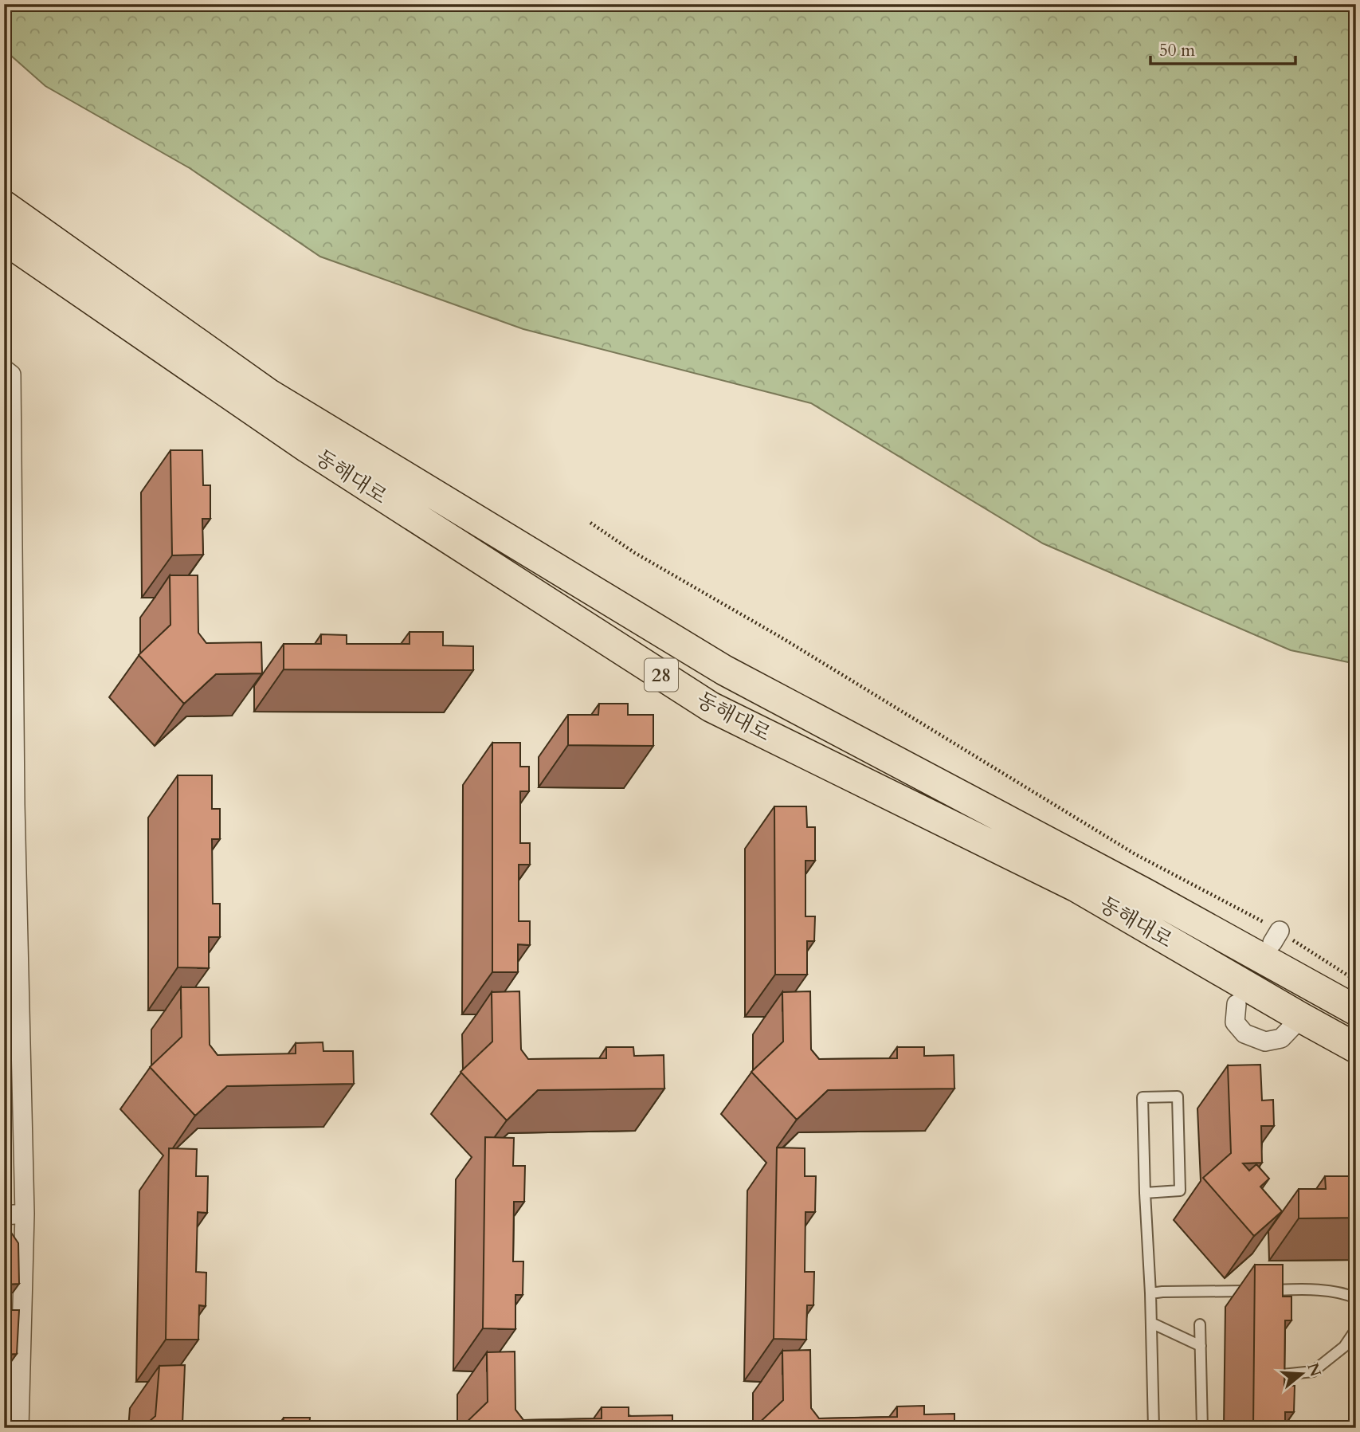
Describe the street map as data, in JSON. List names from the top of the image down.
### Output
{
  "streets": {
    "main road": ["동해대로", "28"]
  },
  "scale_bar": "50 m",
  "north": "right"
}
